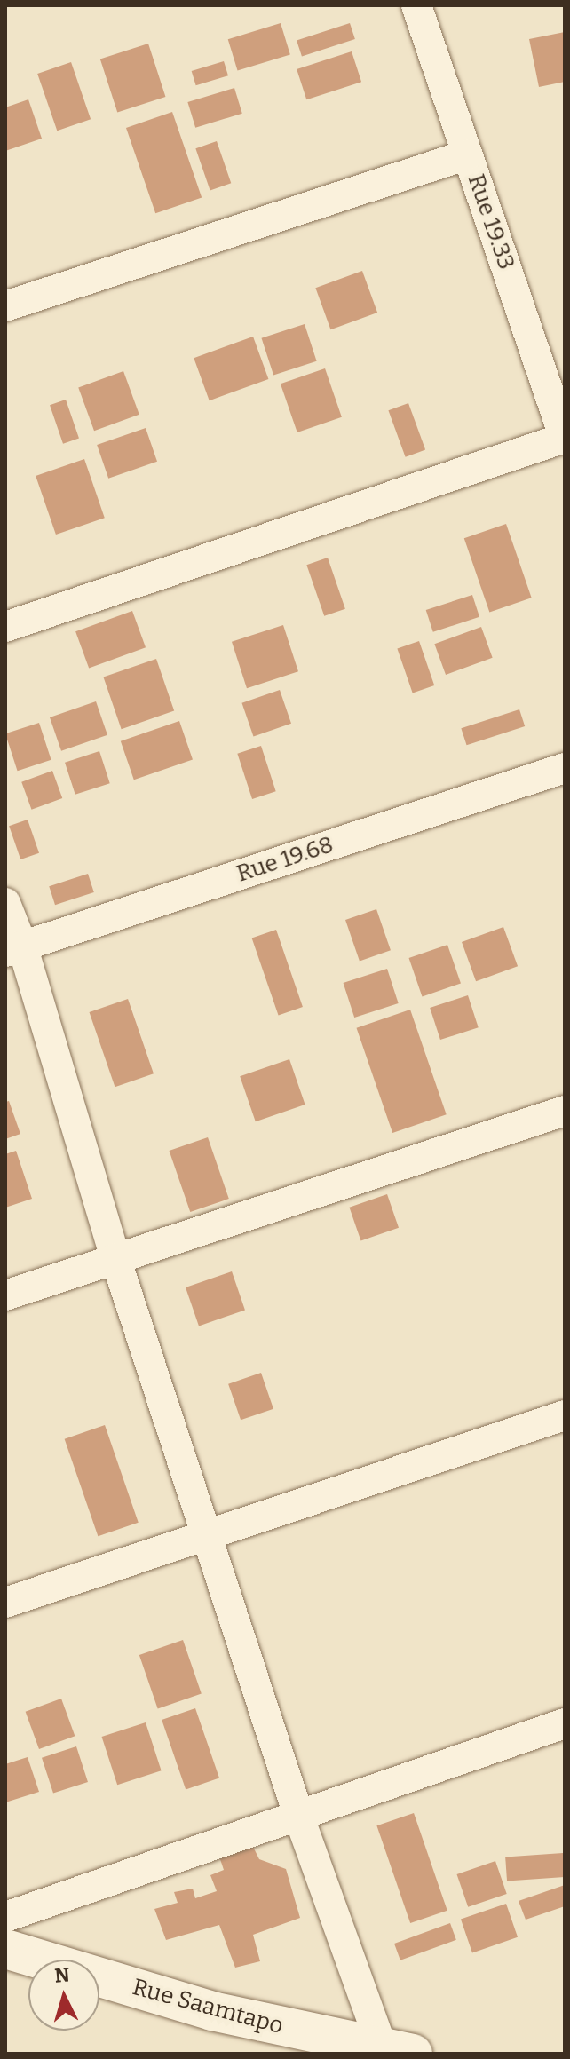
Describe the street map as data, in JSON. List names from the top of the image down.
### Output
{
  "streets": {
    "main road": ["Rue Saamtapo"],
    "street": ["Rue 19.33", "Rue 19.68"]
  },
  "north": "top"
}
